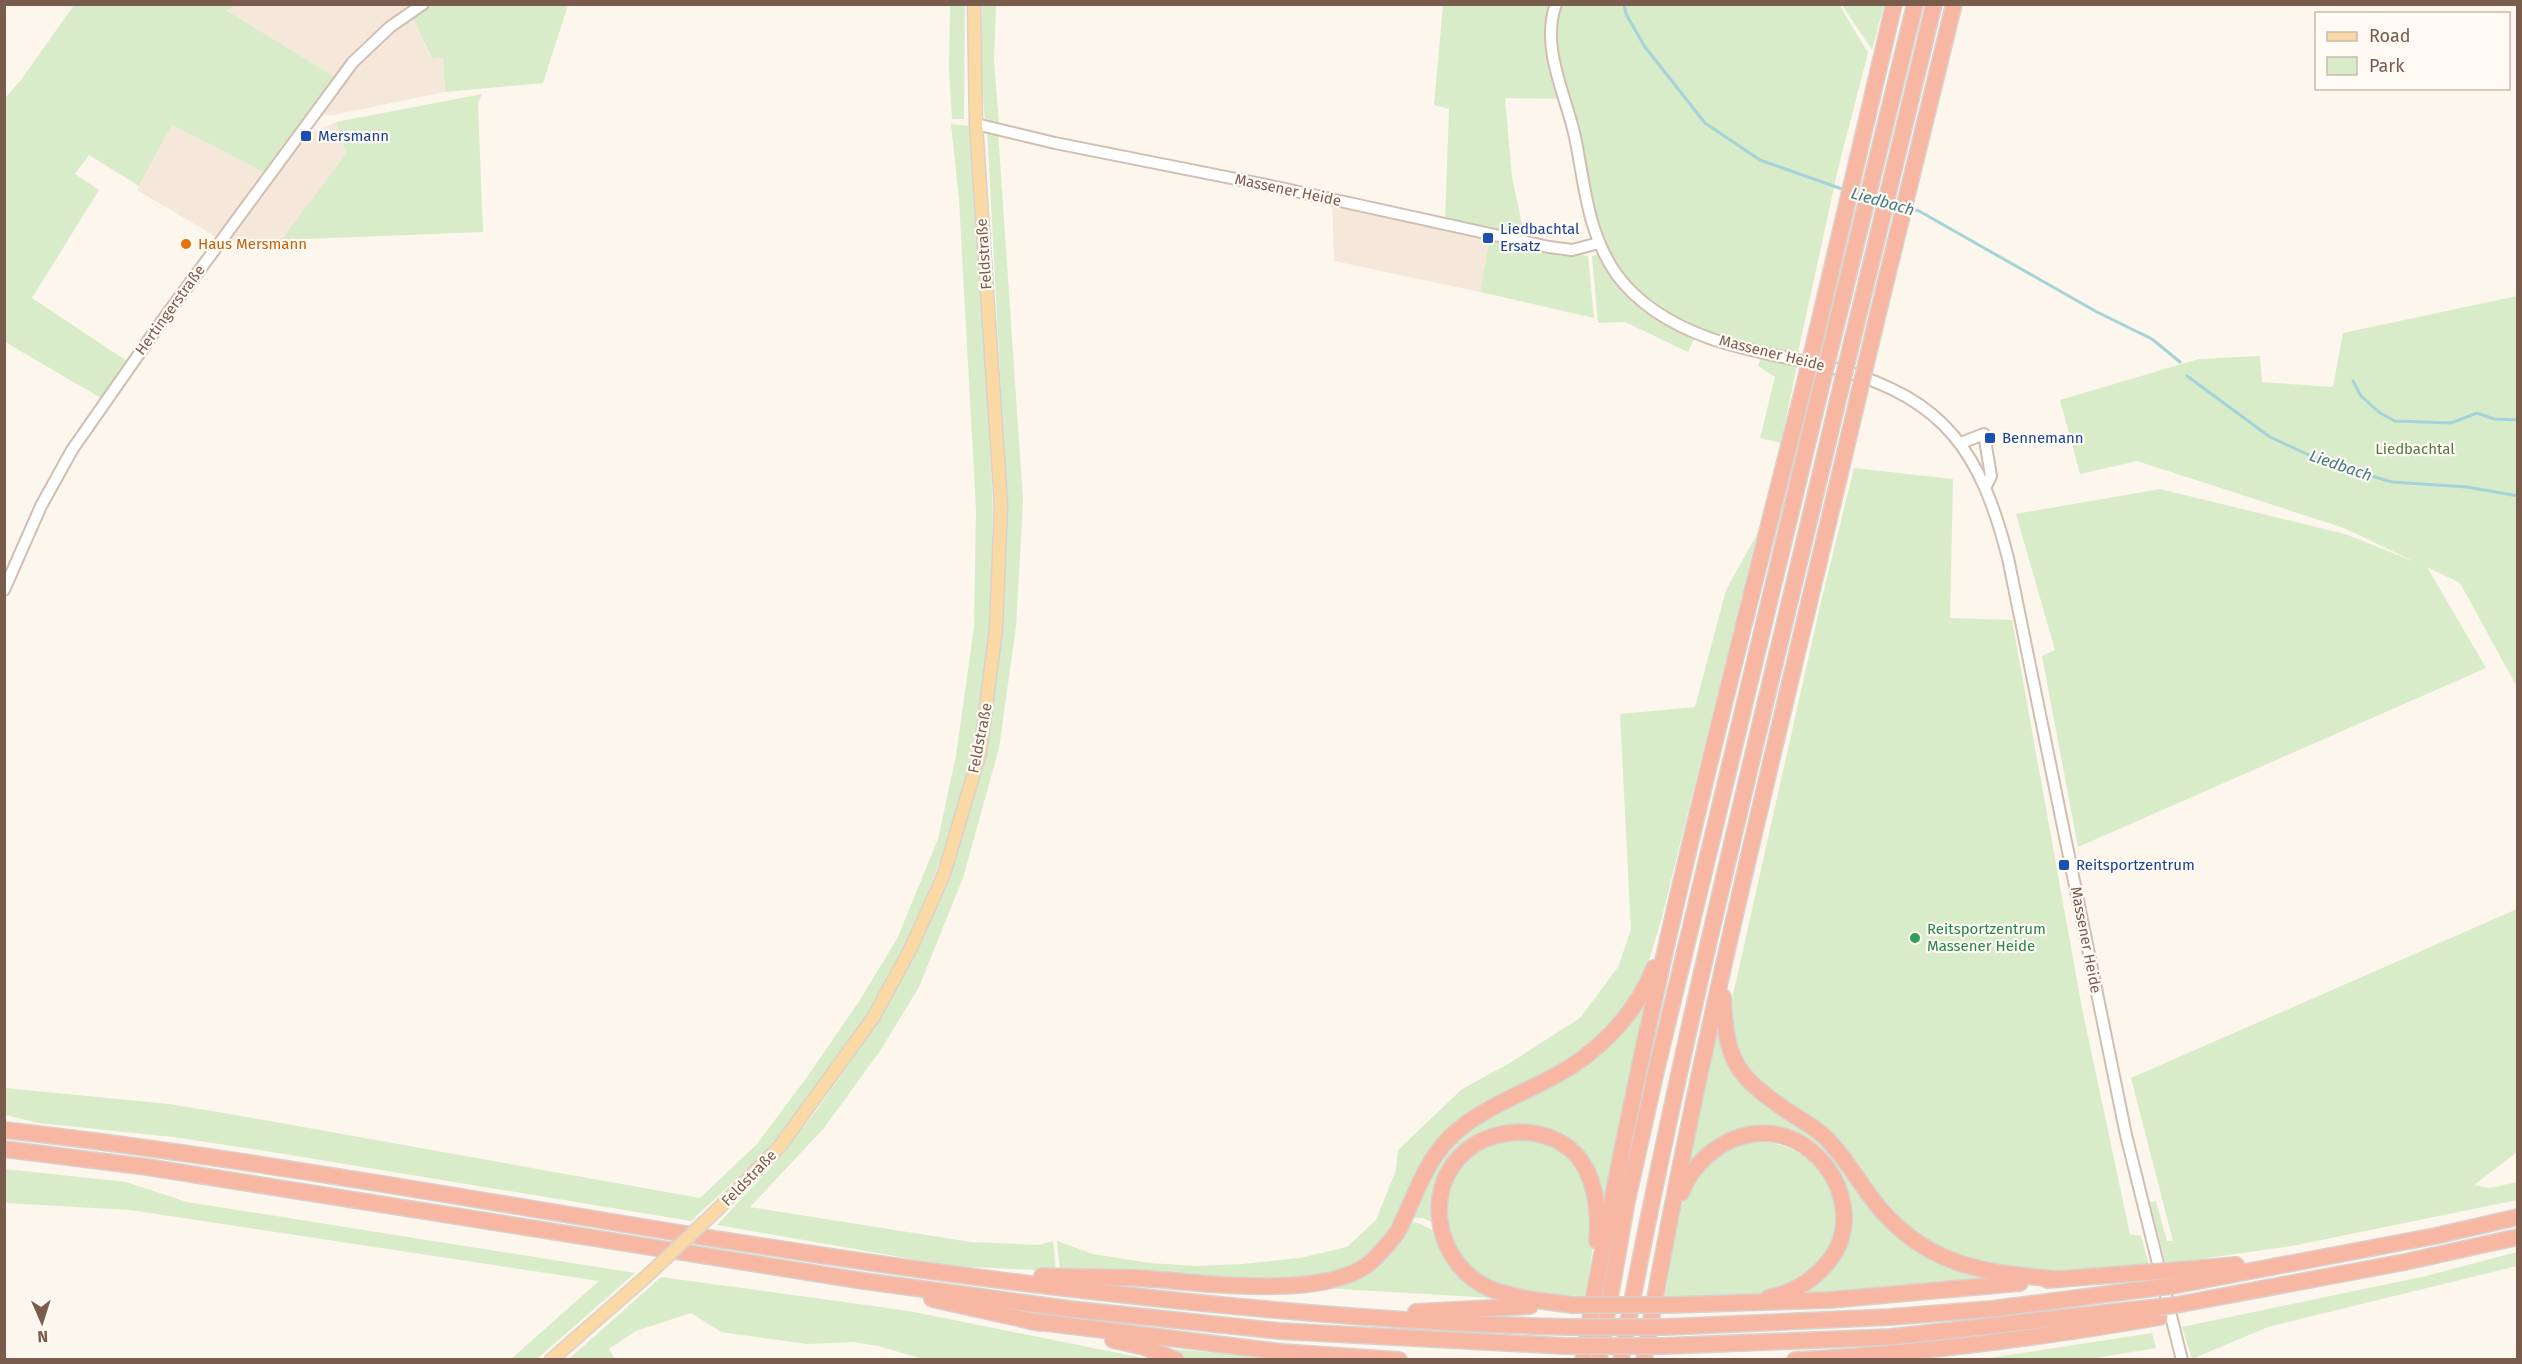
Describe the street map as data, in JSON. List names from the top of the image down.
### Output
{
  "streets": {
    "main road": ["Feldstraße"],
    "street": ["Massener Heide", "Hertingerstraße"]
  },
  "crossings": [
    ["Massener Heide", "Feldstraße"]
  ],
  "water": ["Liedbach"],
  "parks": ["Liedbachtal"],
  "places": {
    "transit": [
      "Mersmann",
      "Liedbachtal Ersatz",
      "Bennemann",
      "Reitsportzentrum"
    ],
    "other": ["Haus Mersmann", "Reitsportzentrum Massener Heide"]
  },
  "legend": ["Road", "Park"],
  "north": "bottom"
}
